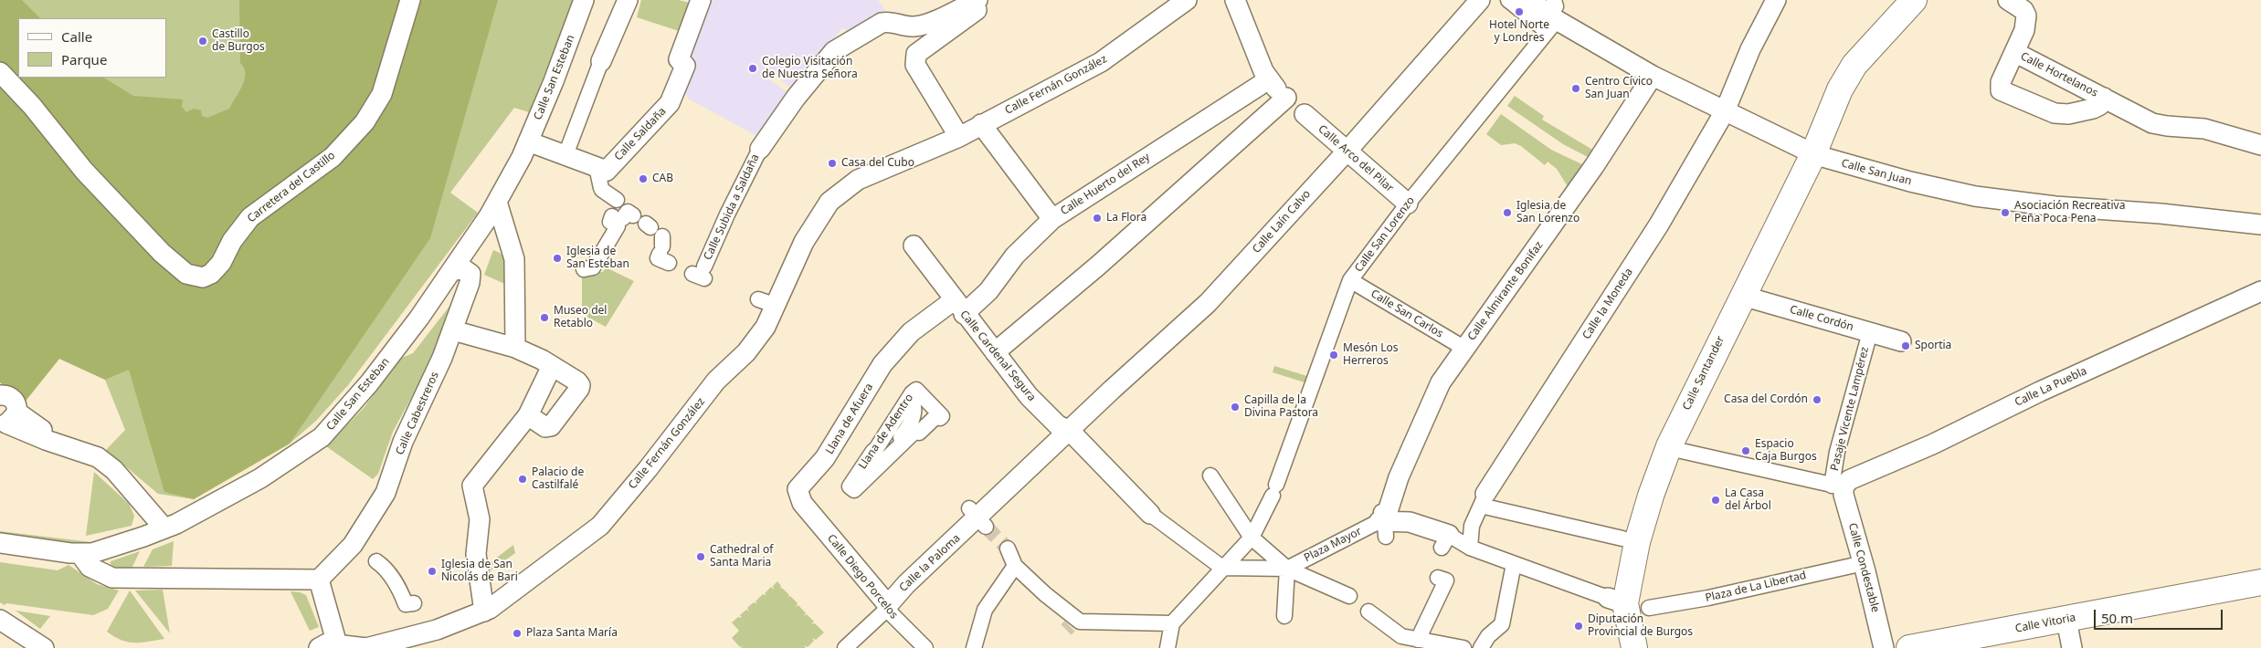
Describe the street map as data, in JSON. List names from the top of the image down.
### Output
{
  "streets": {
    "main road": ["Calle Santander", "Calle Vitoria"],
    "street": [
      "Calle Hortelanos",
      "Calle San Esteban",
      "Calle Fernán González",
      "Calle Saldaña",
      "Calle Arco del Pilar",
      "Calle San Juan",
      "Calle Huerto del Rey",
      "Carretera del Castillo",
      "Calle Subida a Saldaña",
      "Calle Laín Calvo",
      "Calle San Lorenzo",
      "Calle Almirante Bonifaz",
      "Calle la Moneda",
      "Calle San Carlos",
      "Calle Cordón",
      "Calle Cardenal Segura",
      "Calle La Puebla",
      "Pasaje Vicente Lampérez",
      "Calle Cabestreros",
      "Llana de Afuera",
      "Llana de Adentro",
      "Plaza Mayor",
      "Calle la Paloma",
      "Calle Condestable",
      "Calle Diego Porcelos",
      "Plaza de La Libertad"
    ]
  },
  "crossings": [
    ["Calle San Esteban", "Calle Cabestreros"],
    ["Calle Arco del Pilar", "Calle Laín Calvo"],
    ["Calle Arco del Pilar", "Calle San Lorenzo"],
    ["Calle San Juan", "Calle San Lorenzo"],
    ["Calle San Juan", "Calle Almirante Bonifaz"],
    ["Calle San Juan", "Calle la Moneda"],
    ["Calle San Juan", "Calle Santander"],
    ["Calle Huerto del Rey", "Calle Cardenal Segura"],
    ["Calle Huerto del Rey", "Llana de Afuera"],
    ["Calle Laín Calvo", "Calle Cardenal Segura"],
    ["Calle Laín Calvo", "Calle la Paloma"],
    ["Calle San Lorenzo", "Calle San Carlos"],
    ["Calle San Lorenzo", "Plaza Mayor"],
    ["Calle Almirante Bonifaz", "Calle San Carlos"],
    ["Calle Almirante Bonifaz", "Plaza Mayor"],
    ["Calle Cordón", "Calle Santander"],
    ["Calle Cordón", "Pasaje Vicente Lampérez"],
    ["Calle Cardenal Segura", "Llana de Afuera"],
    ["Calle Cardenal Segura", "Calle la Paloma"],
    ["Calle Santander", "Plaza de La Libertad"],
    ["Calle La Puebla", "Pasaje Vicente Lampérez"],
    ["Calle La Puebla", "Calle Condestable"],
    ["Pasaje Vicente Lampérez", "Calle Condestable"],
    ["Llana de Afuera", "Calle Diego Porcelos"],
    ["Calle la Paloma", "Calle Diego Porcelos"],
    ["Calle Condestable", "Plaza de La Libertad"]
  ],
  "places": [
    "Hotel Norte y Londres",
    "Castillo de Burgos",
    "Colegio Visitación de Nuestra Señora",
    "Centro Cívico San Juan",
    "Casa del Cubo",
    "CAB",
    "Iglesia de San Lorenzo",
    "Asociación Recreativa Peña Poca Pena",
    "La Flora",
    "Iglesia de San Esteban",
    "Museo del Retablo",
    "Sportia",
    "Mesón Los Herreros",
    "Casa del Cordón",
    "Capilla de la Divina Pastora",
    "Espacio Caja Burgos",
    "Palacio de Castilfalé",
    "La Casa del Árbol",
    "Cathedral of Santa Maria",
    "Iglesia de San Nicolás de Bari",
    "Diputación Provincial de Burgos",
    "Plaza Santa María"
  ],
  "legend": ["Calle", "Parque"],
  "scale_bar": "50 m"
}
